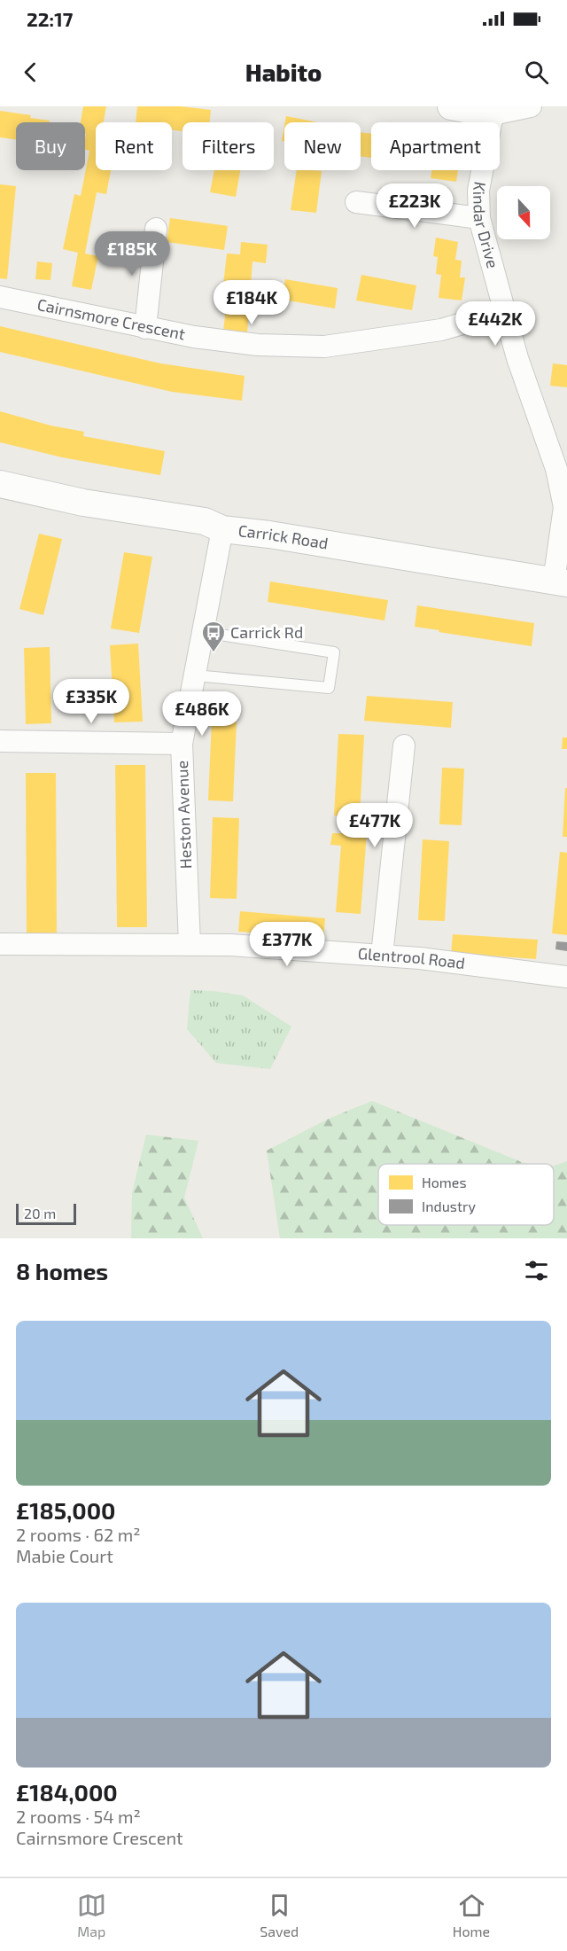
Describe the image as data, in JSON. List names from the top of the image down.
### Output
{
  "streets": {
    "street": [
      "Kindar Drive",
      "Cairnsmore Crescent",
      "Carrick Road",
      "Heston Avenue",
      "Glentrool Road"
    ]
  },
  "crossings": [
    ["Kindar Drive", "Cairnsmore Crescent"],
    ["Kindar Drive", "Carrick Road"],
    ["Carrick Road", "Heston Avenue"],
    ["Heston Avenue", "Glentrool Road"]
  ],
  "places": {
    "bus stop": ["Carrick Rd"]
  },
  "legend": ["Homes", "Industry"],
  "scale_bar": "20 m",
  "north": "bottom",
  "page": {
    "status": "22:17",
    "header": "Habito",
    "chip": [
      "Buy",
      "Rent",
      "Filters",
      "New",
      "Apartment"
    ],
    "price": [
      "£223K",
      "£185K",
      "£184K",
      "£442K",
      "£335K",
      "£486K",
      "£477K",
      "£377K"
    ],
    "scale": "20 m",
    "heading": "8 homes",
    "list": [
      {
        "name": "£185,000",
        "note": "2 rooms · 62 m² · Mabie Court"
      },
      {
        "name": "£184,000",
        "note": "2 rooms · 54 m² · Cairnsmore Crescent"
      }
    ],
    "tabs": ["Map", "Saved", "Home"]
  }
}
